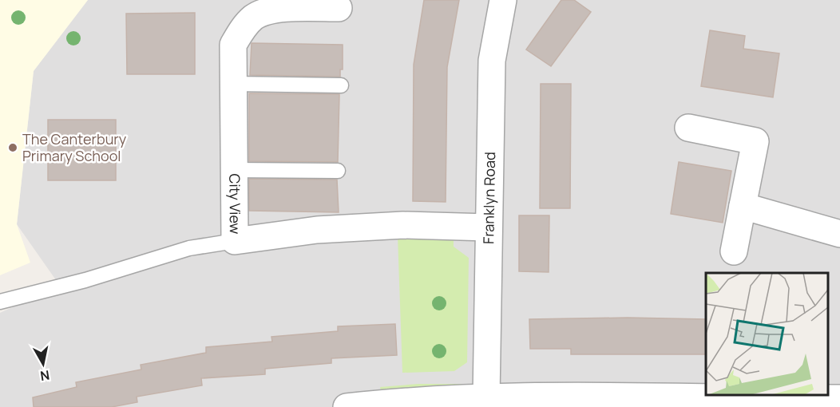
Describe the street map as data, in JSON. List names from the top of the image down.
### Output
{
  "streets": {
    "street": ["Franklyn Road", "City View"]
  },
  "crossings": [
    ["Franklyn Road", "City View"]
  ],
  "places": ["The Canterbury Primary School"],
  "north": "bottom"
}
